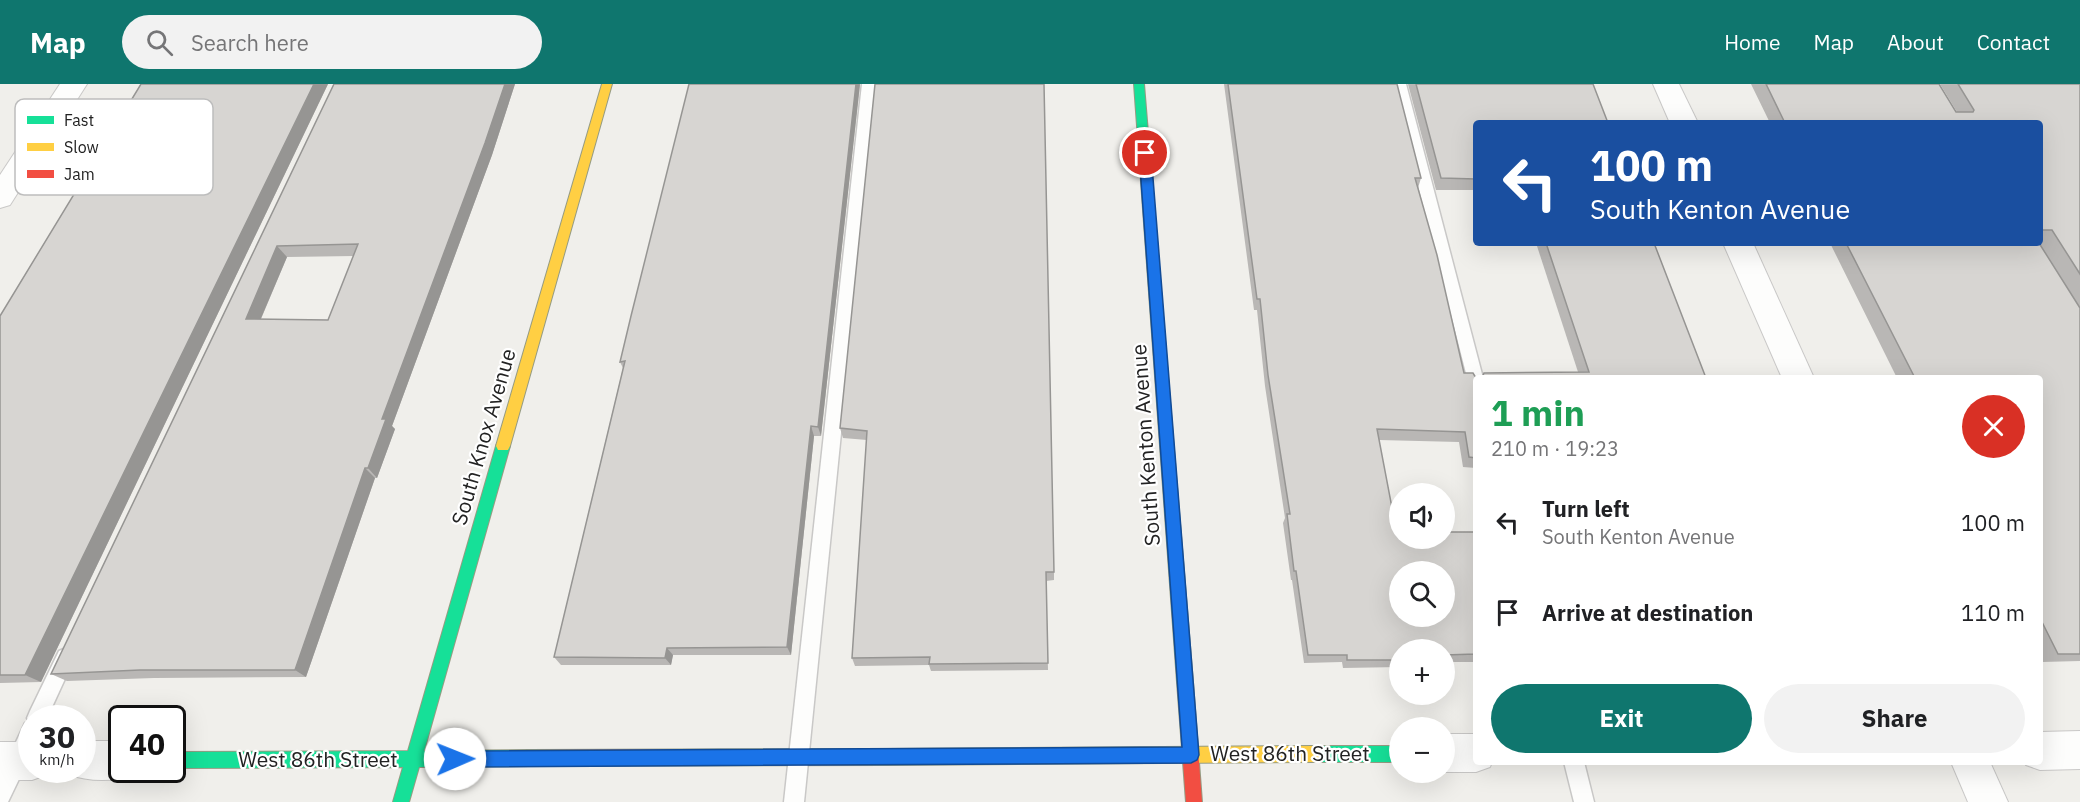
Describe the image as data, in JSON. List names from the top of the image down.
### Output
{
  "streets": {
    "street": ["South Knox Avenue", "South Kenton Avenue", "West 86th Street"]
  },
  "crossings": [
    ["South Knox Avenue", "West 86th Street"],
    ["South Kenton Avenue", "West 86th Street"]
  ],
  "legend": ["Fast", "Slow", "Jam"],
  "page": {
    "header": "Map",
    "search": "Search here",
    "nav": [
      "Home",
      "Map",
      "About",
      "Contact"
    ],
    "turn": ["100 m", "South Kenton Avenue"],
    "heading": ["1 min", "210 m · 19:23"],
    "list": [
      {
        "name": "Turn left",
        "note": "South Kenton Avenue",
        "value": "100 m"
      },
      {
        "name": "Arrive at destination",
        "value": "110 m"
      }
    ],
    "map_buttons": ["+", "−"],
    "buttons": ["Exit", "Share"],
    "speed": "30 km/h",
    "limit": "40"
  }
}
